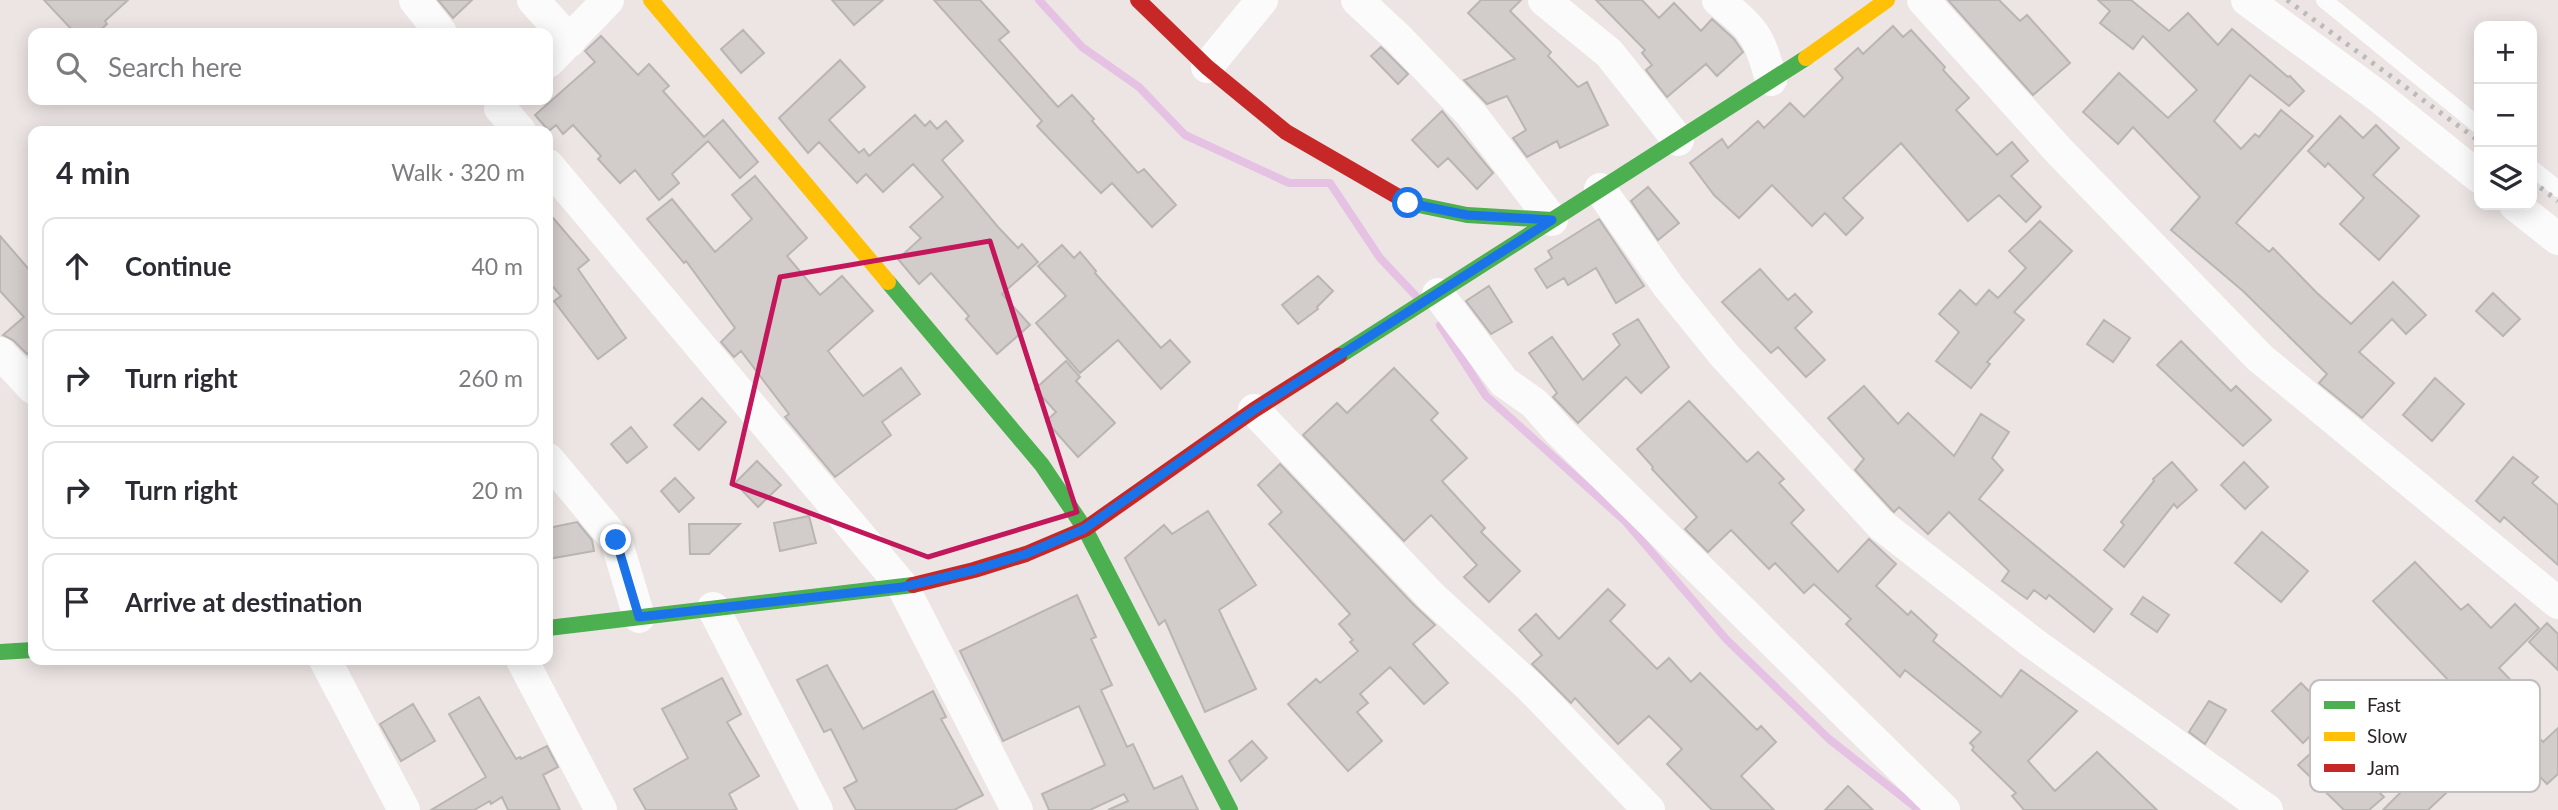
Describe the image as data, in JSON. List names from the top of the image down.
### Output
{
  "legend": ["Fast", "Slow", "Jam"],
  "page": {
    "map_buttons": ["+", "−"],
    "search": "Search here",
    "heading": ["4 min", "Walk · 320 m"],
    "list": [
      ["Continue", "40 m"],
      ["Turn right", "260 m"],
      ["Turn right", "20 m"],
      "Arrive at destination"
    ]
  }
}
